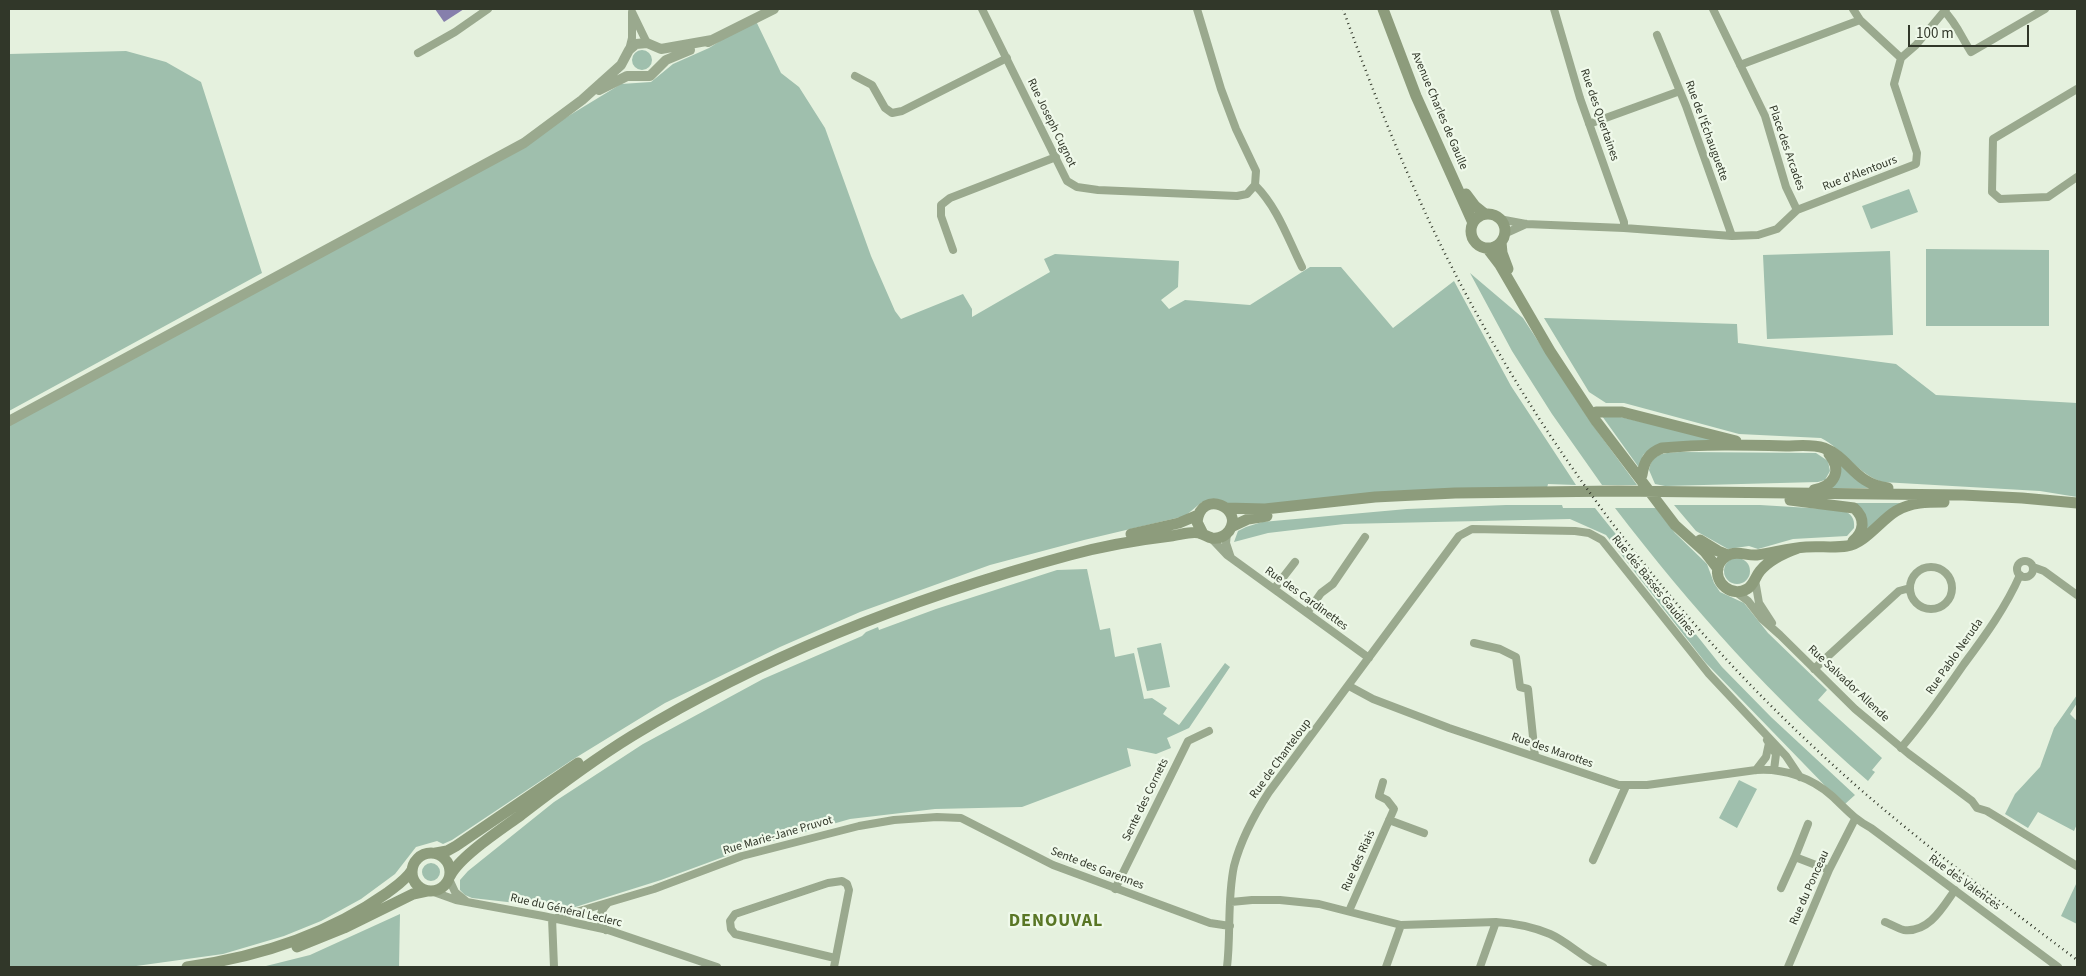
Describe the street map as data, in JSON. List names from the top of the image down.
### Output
{
  "streets": {
    "main road": ["Avenue Charles de Gaulle"],
    "street": [
      "Rue des Quertaines",
      "Rue Joseph Cugnot",
      "Rue de l'Échauguette",
      "Place des Arcades",
      "Rue d'Alentours",
      "Rue des Basses Gaudines",
      "Rue des Cardinettes",
      "Rue Pablo Neruda",
      "Rue Salvador Allende",
      "Rue des Marottes",
      "Rue de Chanteloup",
      "Sente des Cornets",
      "Rue Marie-Jane Pruvot",
      "Rue des Riais",
      "Sente des Garennes",
      "Rue des Valences",
      "Rue du Ponceau",
      "Rue du Général Leclerc"
    ]
  },
  "crossings": [
    ["Avenue Charles de Gaulle", "Rue d'Alentours"],
    ["Rue des Quertaines", "Rue d'Alentours"],
    ["Rue de l'Échauguette", "Rue d'Alentours"],
    ["Place des Arcades", "Rue d'Alentours"],
    ["Rue des Basses Gaudines", "Rue des Cardinettes"],
    ["Rue des Basses Gaudines", "Rue des Marottes"],
    ["Rue des Basses Gaudines", "Rue de Chanteloup"],
    ["Rue des Basses Gaudines", "Rue des Valences"],
    ["Rue des Basses Gaudines", "Rue du Ponceau"],
    ["Rue Pablo Neruda", "Rue Salvador Allende"],
    ["Rue des Marottes", "Rue de Chanteloup"],
    ["Rue de Chanteloup", "Sente des Garennes"],
    ["Sente des Cornets", "Sente des Garennes"],
    ["Rue Marie-Jane Pruvot", "Sente des Garennes"],
    ["Rue Marie-Jane Pruvot", "Rue du Général Leclerc"],
    ["Rue des Valences", "Rue du Ponceau"]
  ],
  "districts": ["DENOUVAL"],
  "scale_bar": "100 m"
}
